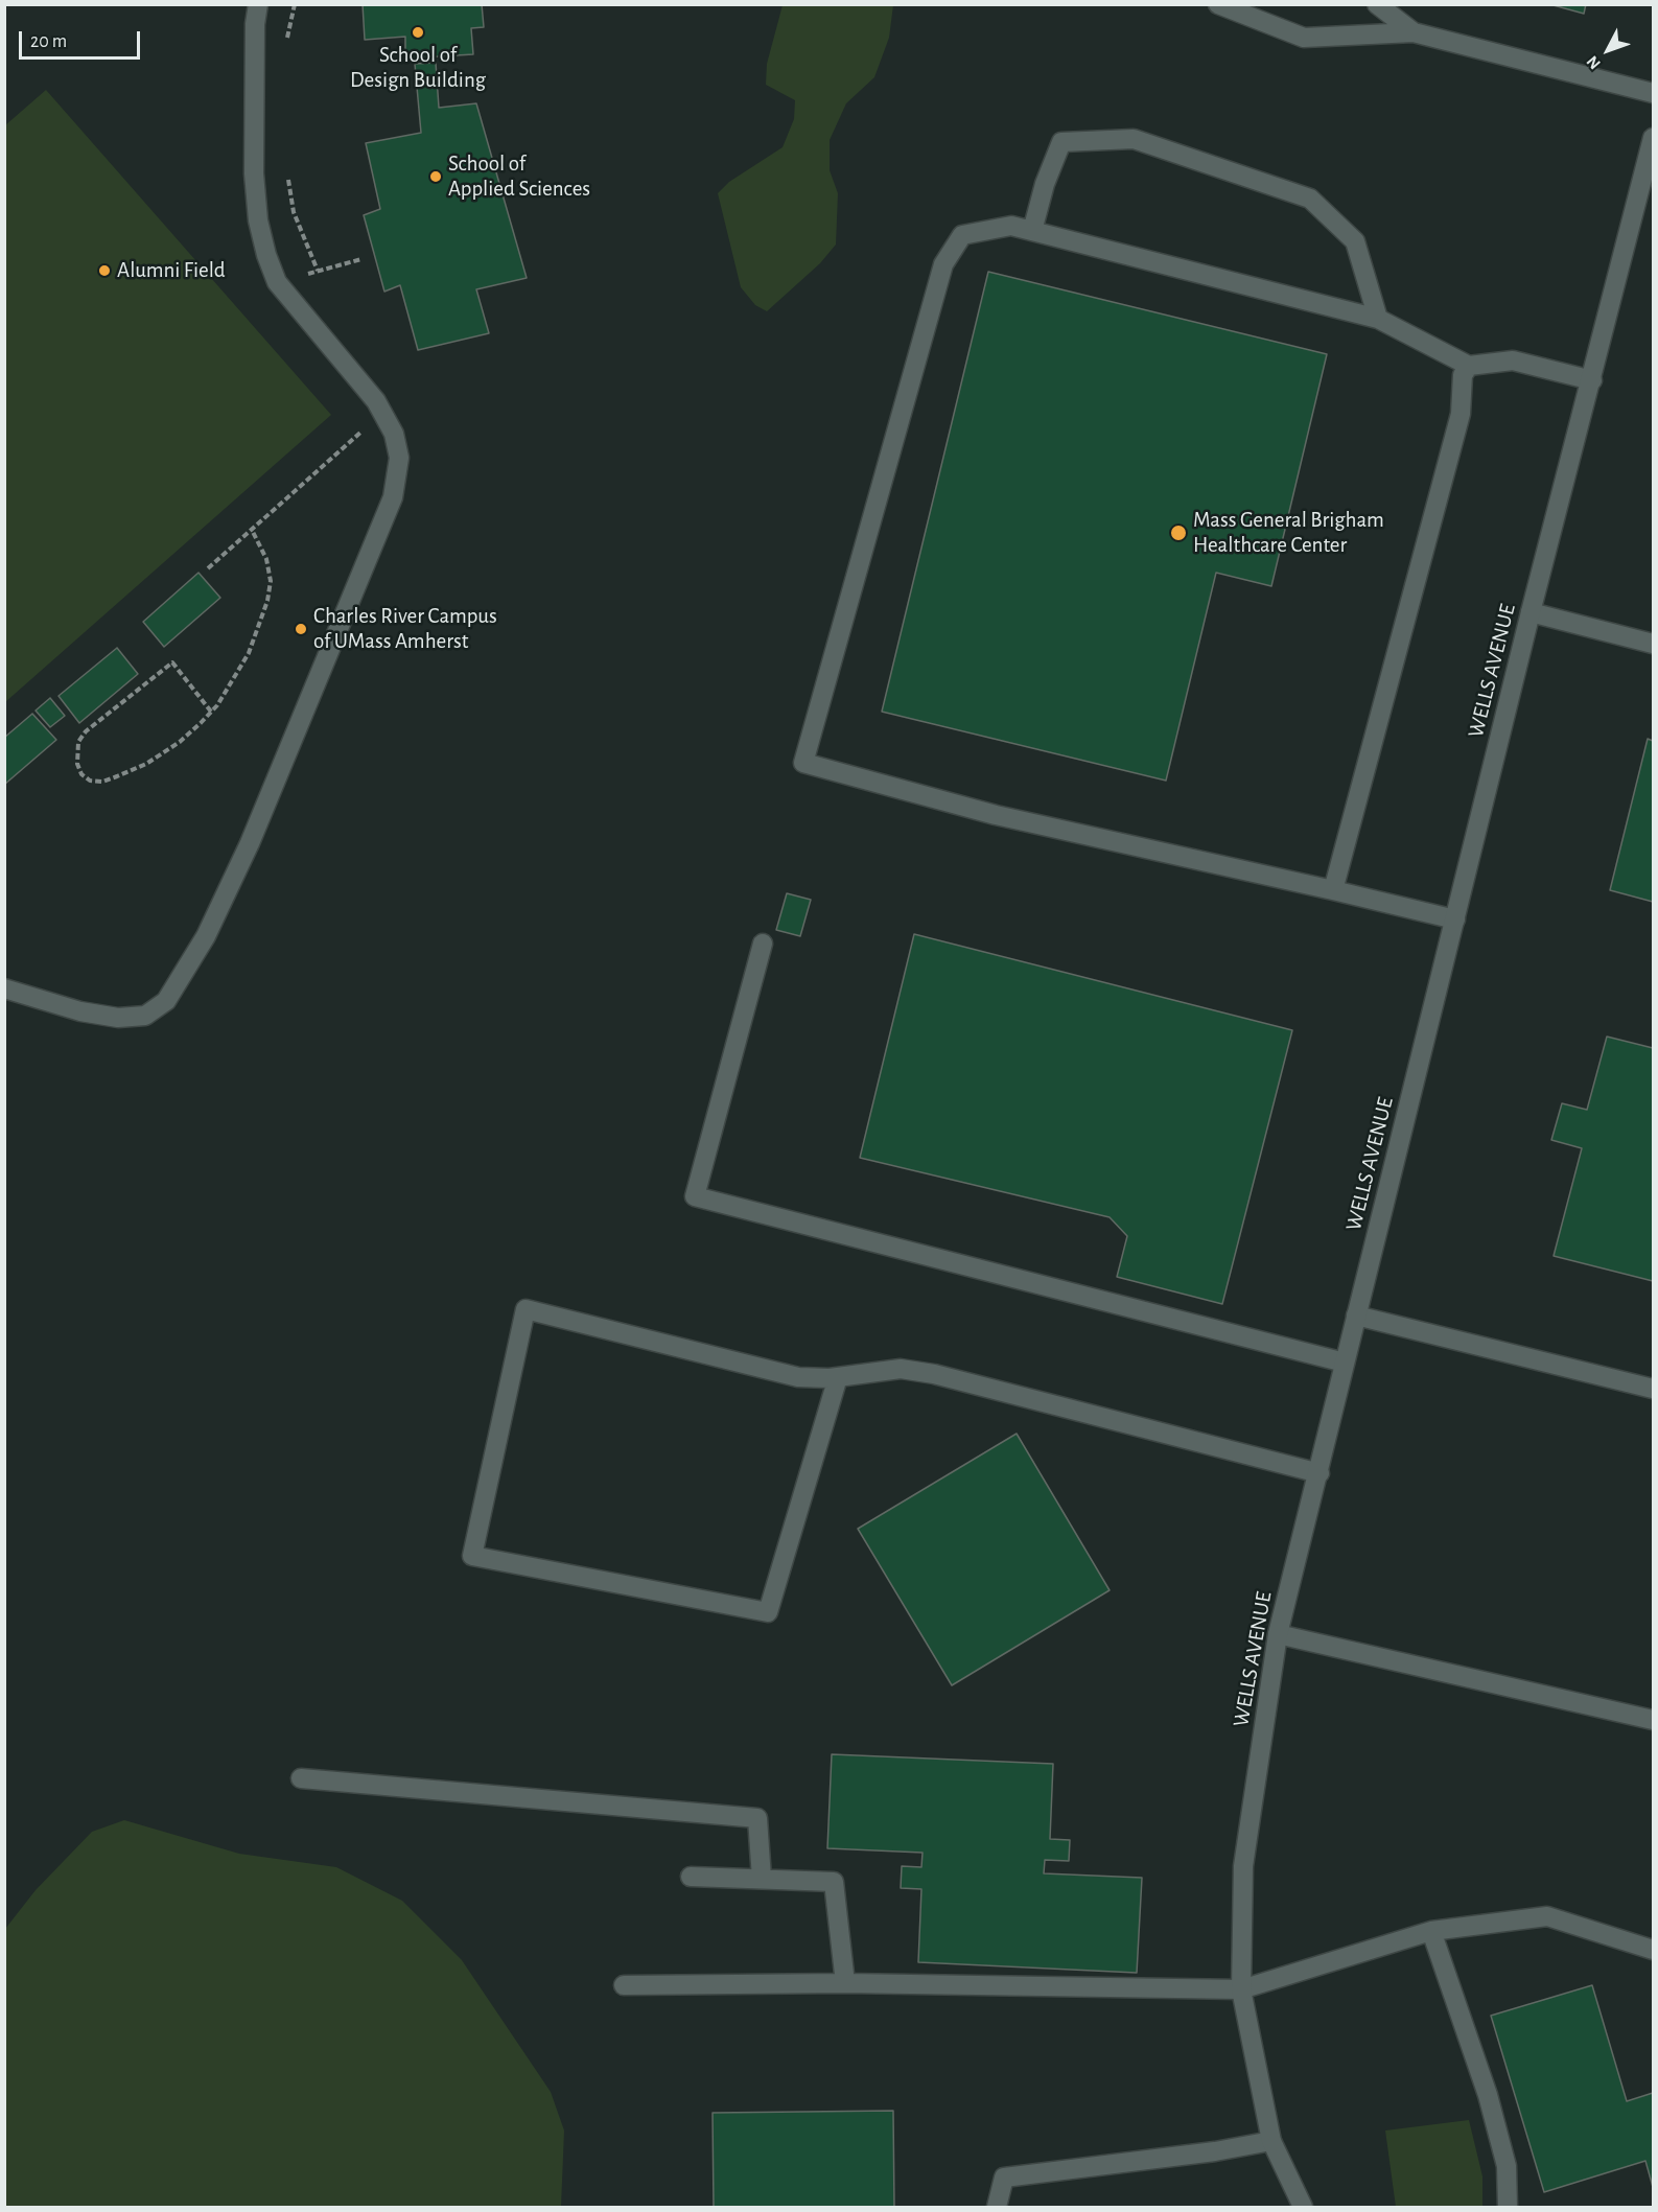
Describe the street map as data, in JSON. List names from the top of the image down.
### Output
{
  "streets": {
    "street": ["WELLS AVENUE"]
  },
  "places": [
    "School of Design Building",
    "School of Applied Sciences",
    "Alumni Field",
    "Mass General Brigham Healthcare Center",
    "Charles River Campus of UMass Amherst"
  ],
  "scale_bar": "20 m",
  "north": "bottom left"
}
